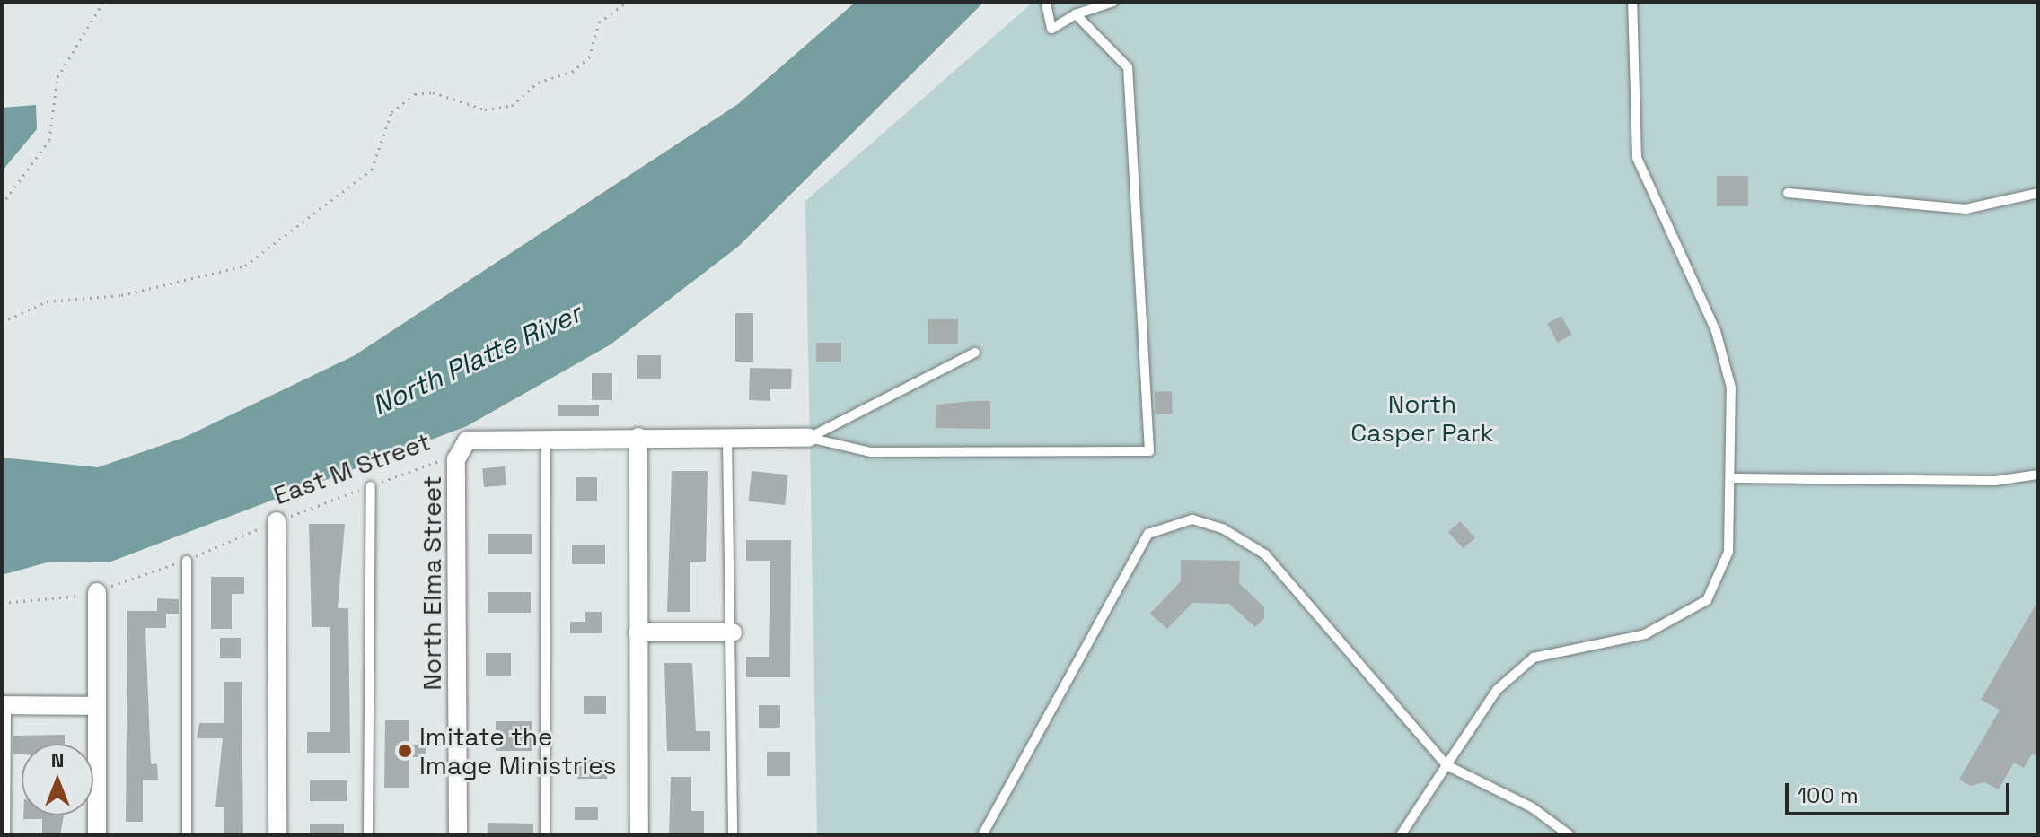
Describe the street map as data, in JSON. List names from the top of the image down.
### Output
{
  "streets": {
    "street": ["East M Street", "North Elma Street"]
  },
  "crossings": [
    ["East M Street", "North Elma Street"]
  ],
  "water": ["North Platte River"],
  "parks": ["North Casper Park"],
  "places": ["Imitate the Image Ministries"],
  "scale_bar": "100 m",
  "north": "top"
}
